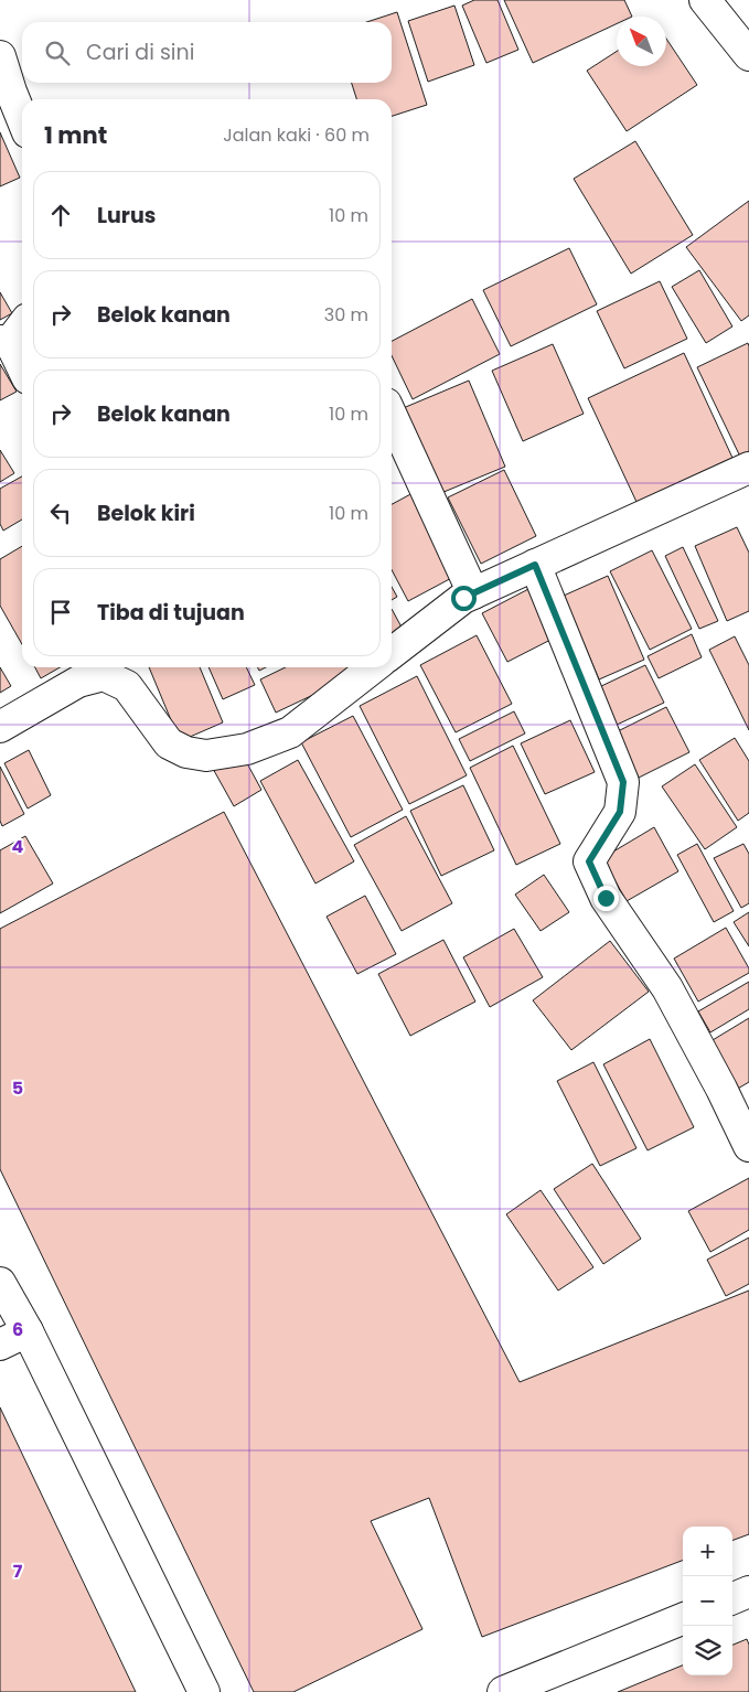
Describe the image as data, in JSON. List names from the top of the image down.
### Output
{
  "north": "top left",
  "page": {
    "search": "Cari di sini",
    "heading": ["1 mnt", "Jalan kaki · 60 m"],
    "list": [
      ["Lurus", "10 m"],
      ["Belok kanan", "30 m"],
      ["Belok kanan", "10 m"],
      ["Belok kiri", "10 m"],
      "Tiba di tujuan"
    ],
    "map_buttons": ["+", "−"]
  },
  "grid": {
    "rows": [
      "4",
      "5",
      "6",
      "7"
    ]
  }
}
